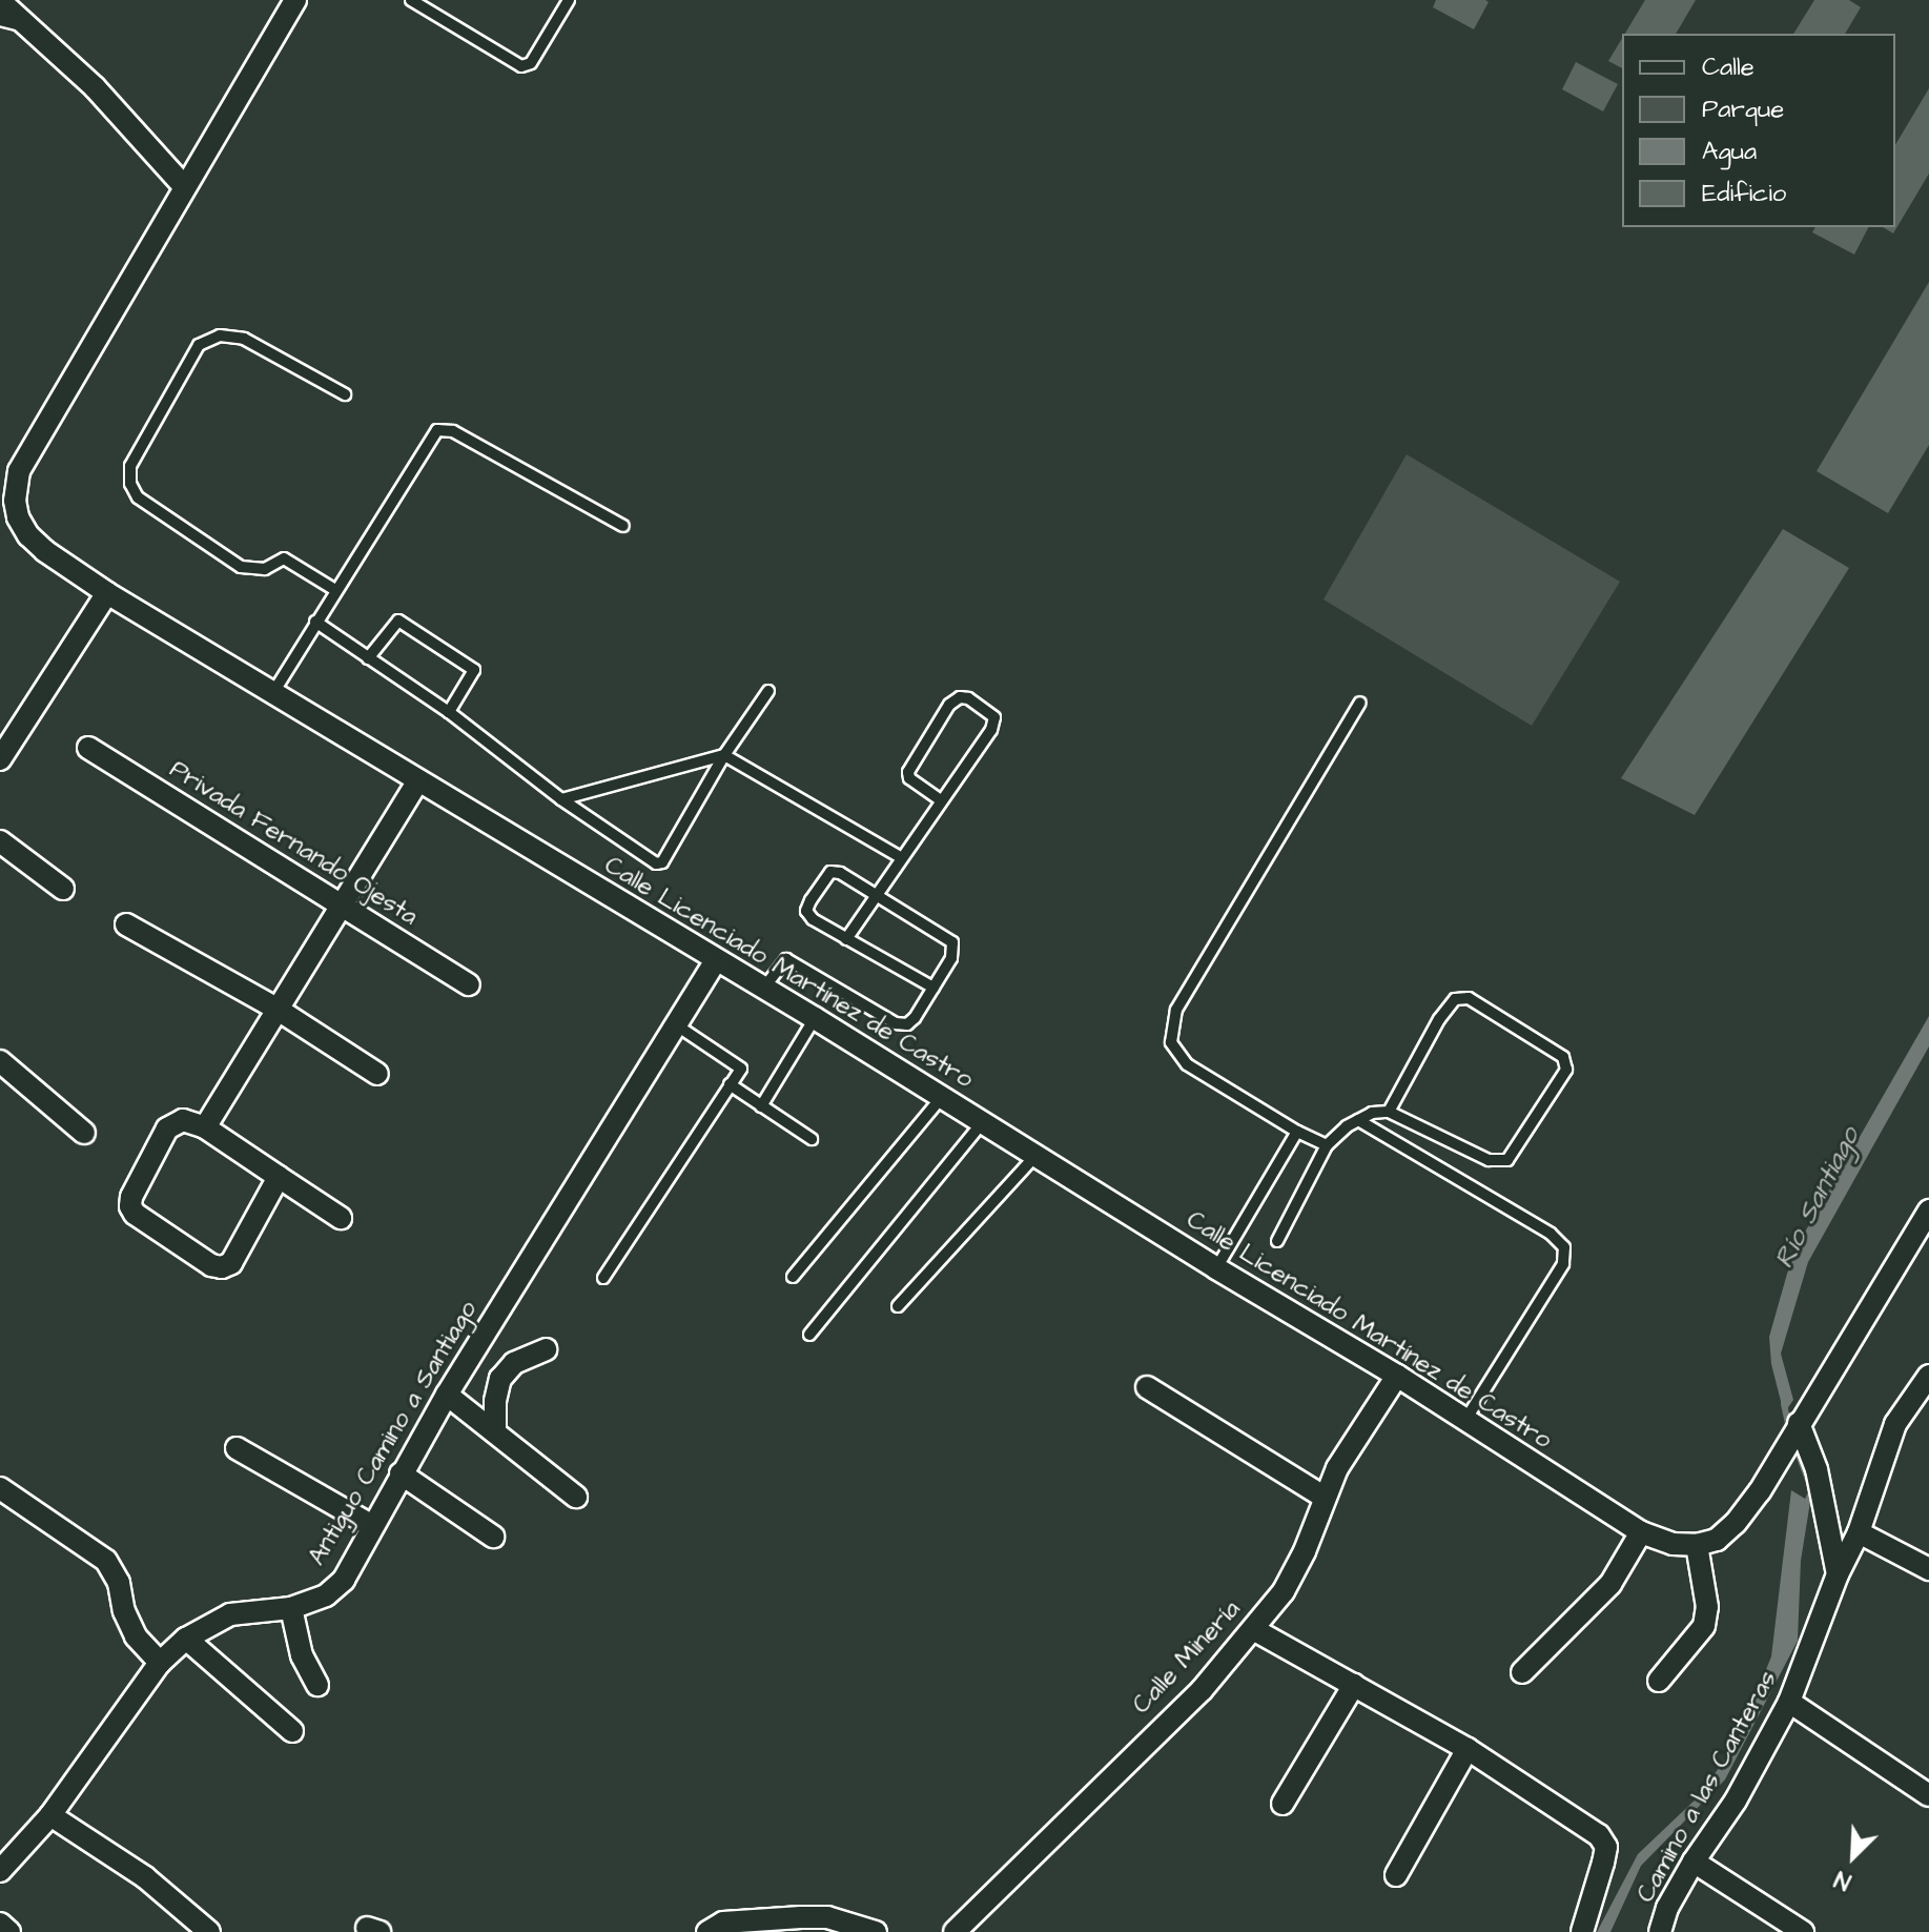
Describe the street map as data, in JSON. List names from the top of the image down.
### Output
{
  "streets": {
    "street": [
      "Privada Fernando Ojesta",
      "Calle Licenciado Martínez de Castro",
      "Antiguo Camino a Santiago",
      "Calle Minería",
      "Camino a las Canteras"
    ]
  },
  "crossings": [
    ["Calle Licenciado Martínez de Castro", "Antiguo Camino a Santiago"],
    ["Calle Licenciado Martínez de Castro", "Calle Minería"]
  ],
  "water": ["Río Santiago"],
  "legend": [
    "Calle",
    "Parque",
    "Agua",
    "Edificio"
  ],
  "north": "bottom left"
}
